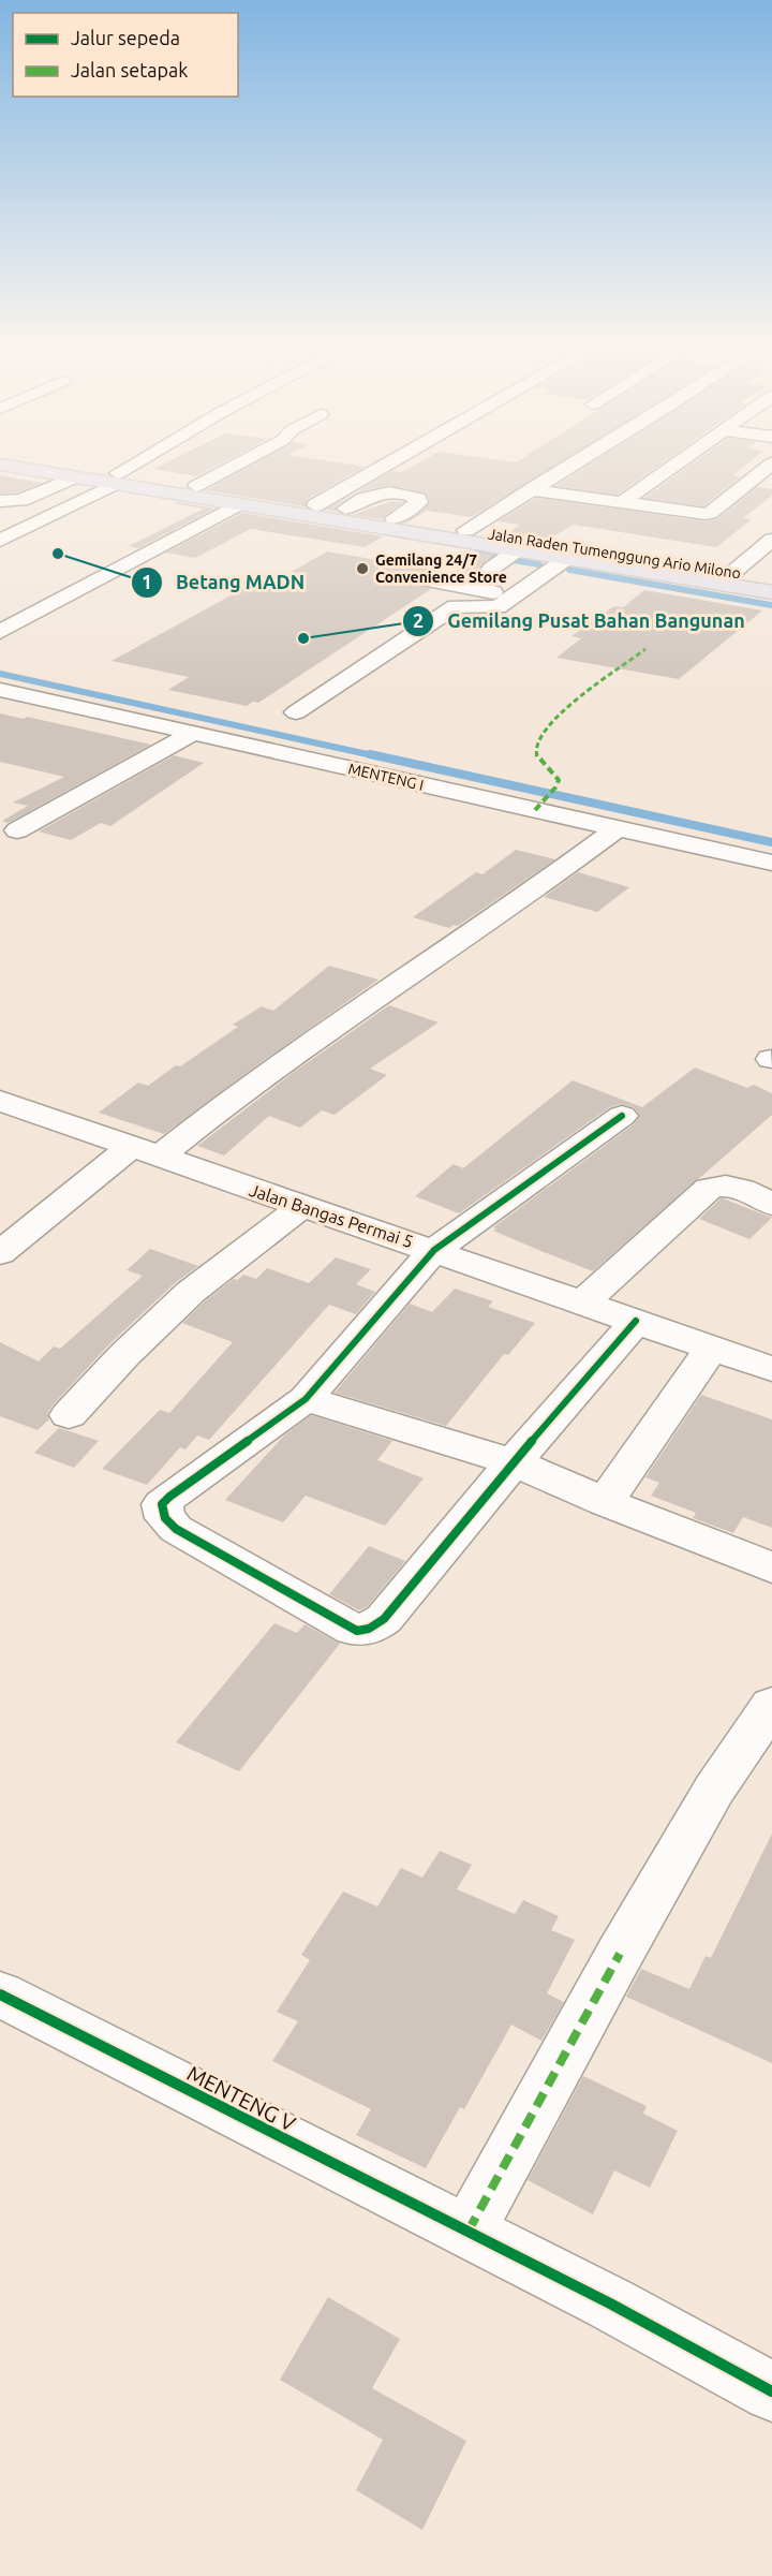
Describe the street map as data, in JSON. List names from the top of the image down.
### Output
{
  "streets": {
    "highway": ["Jalan Raden Tumenggung Ario Milono"],
    "street": ["MENTENG I", "Jalan Bangas Permai 5", "MENTENG V"]
  },
  "places": ["Betang MADN", "Gemilang 24/7 Convenience Store", "Gemilang Pusat Bahan Bangunan"],
  "legend": ["Jalur sepeda", "Jalan setapak"]
}
